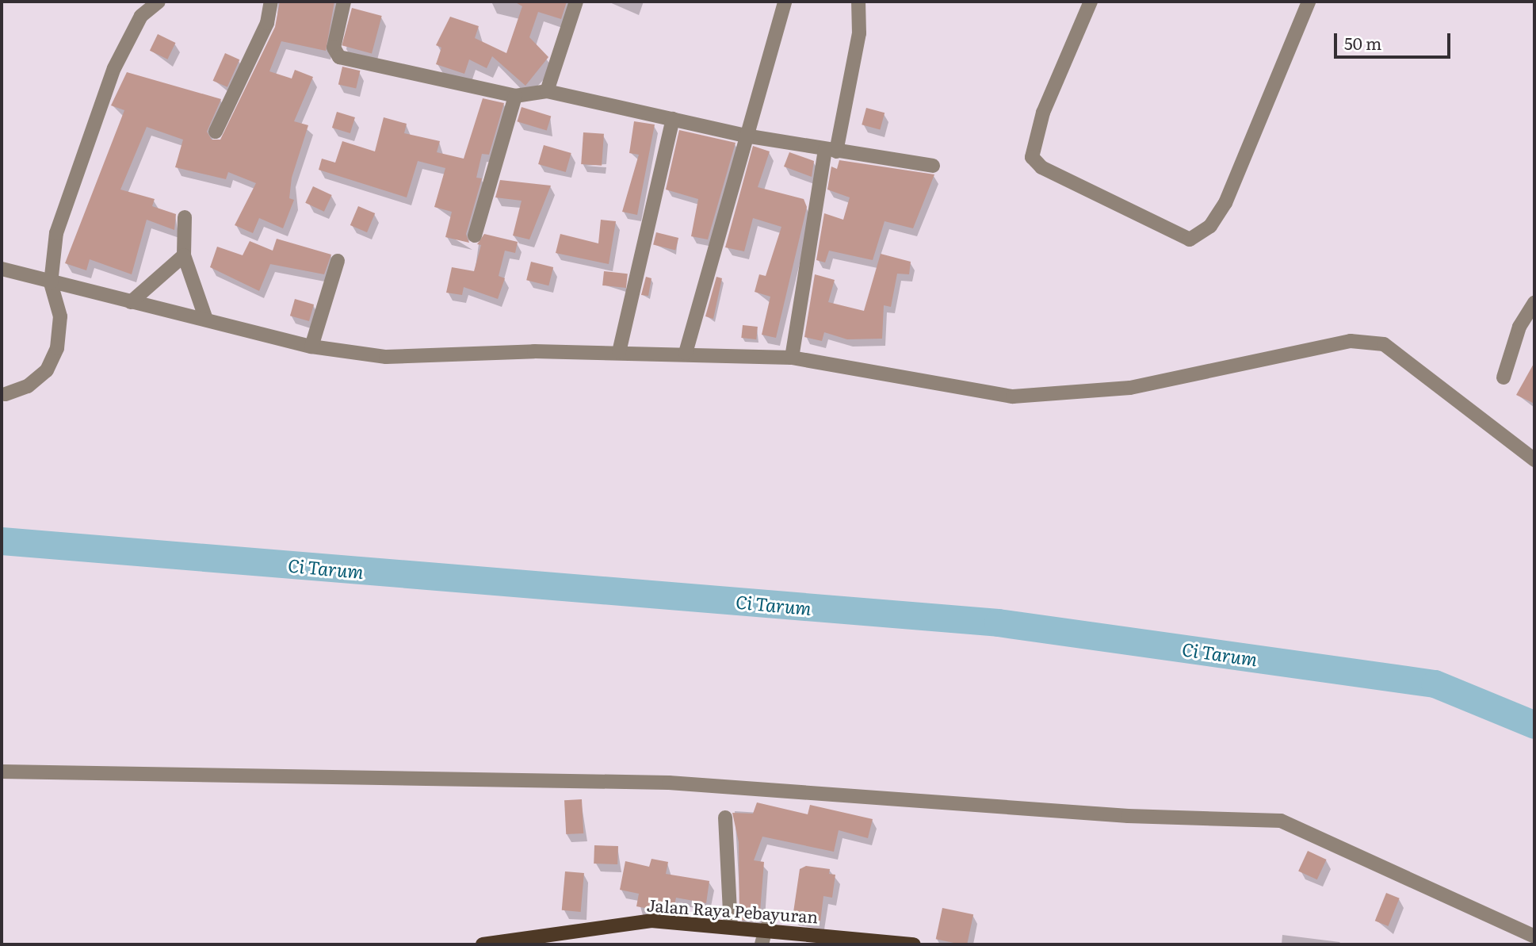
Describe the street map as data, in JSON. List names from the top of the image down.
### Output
{
  "streets": {
    "main road": ["Jalan Raya Pebayuran"]
  },
  "water": ["Ci Tarum"],
  "scale_bar": "50 m"
}
